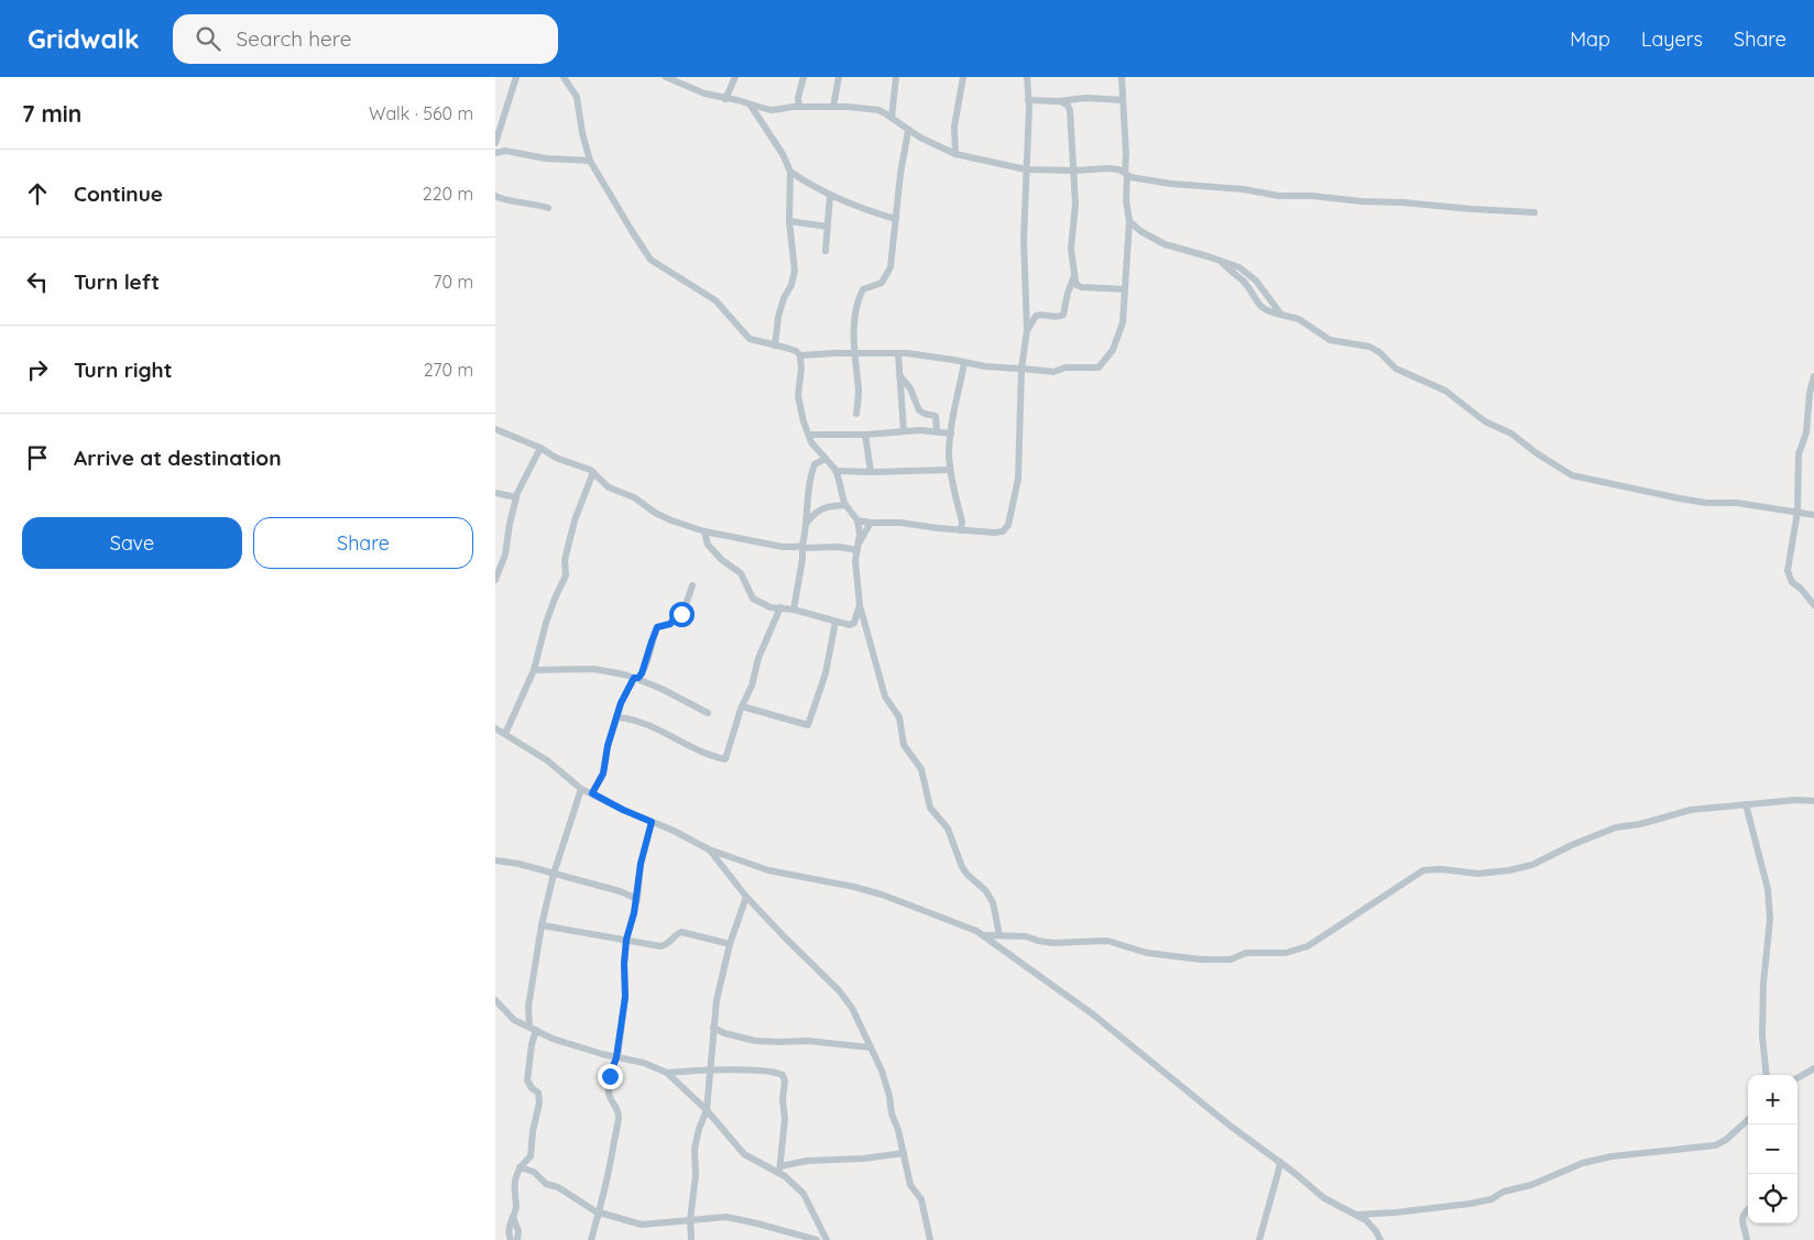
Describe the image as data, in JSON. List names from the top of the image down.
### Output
{
  "page": {
    "header": "Gridwalk",
    "search": "Search here",
    "nav": ["Map", "Layers", "Share"],
    "heading": ["7 min", "Walk · 560 m"],
    "list": [
      ["Continue", "220 m"],
      ["Turn left", "70 m"],
      ["Turn right", "270 m"],
      "Arrive at destination"
    ],
    "buttons": ["Save", "Share"],
    "map_buttons": ["+", "−"]
  }
}
